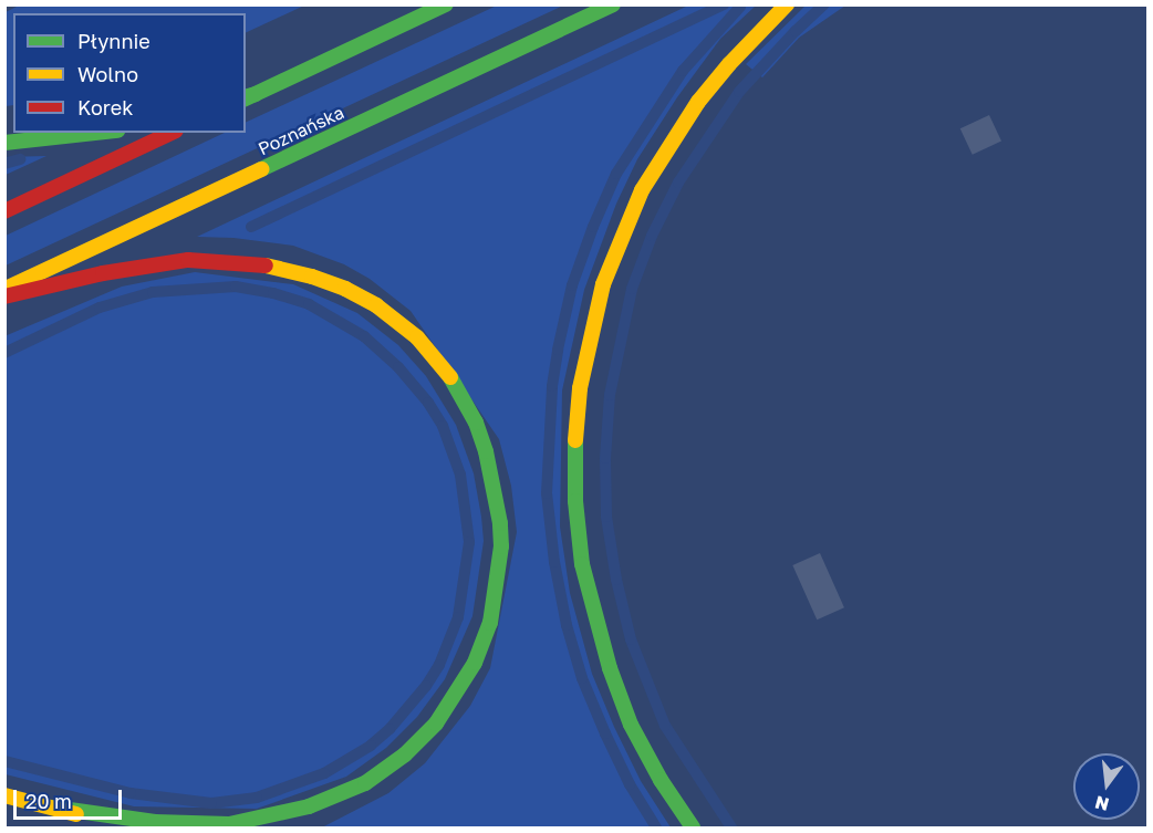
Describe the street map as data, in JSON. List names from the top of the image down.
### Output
{
  "streets": {
    "main road": ["Poznańska"]
  },
  "legend": ["Płynnie", "Wolno", "Korek"],
  "scale_bar": "20 m",
  "north": "bottom"
}
